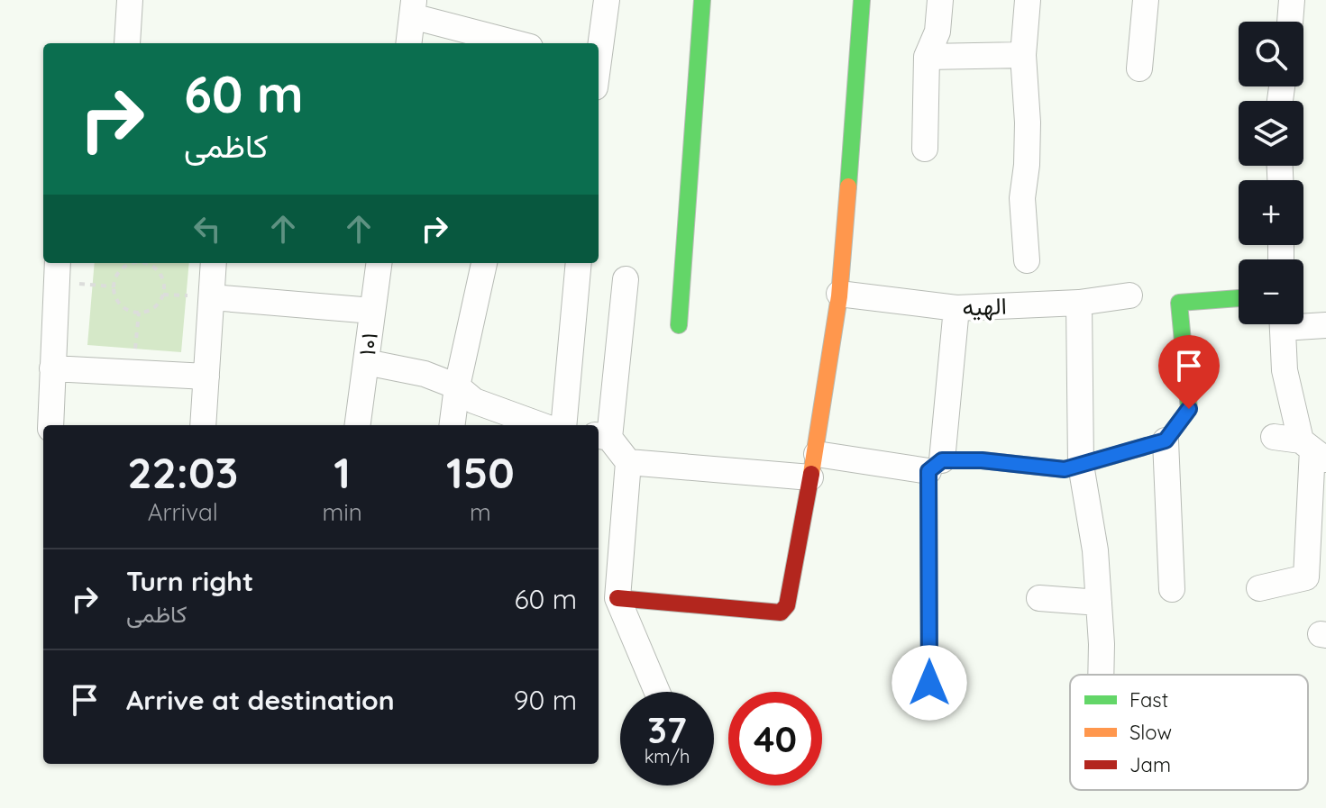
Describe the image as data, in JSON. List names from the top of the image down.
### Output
{
  "streets": {
    "street": ["الهیه", "۱۰۱"]
  },
  "legend": ["Fast", "Slow", "Jam"],
  "page": {
    "map_buttons": ["+", "−"],
    "turn": ["60 m", "کاظمی"],
    "eta": [
      "22:03",
      "Arrival",
      "1",
      "min",
      "150",
      "m"
    ],
    "list": [
      {
        "name": "Turn right",
        "note": "کاظمی",
        "value": "60 m"
      },
      {
        "name": "Arrive at destination",
        "value": "90 m"
      }
    ],
    "speed": "37 km/h",
    "limit": "40"
  }
}
